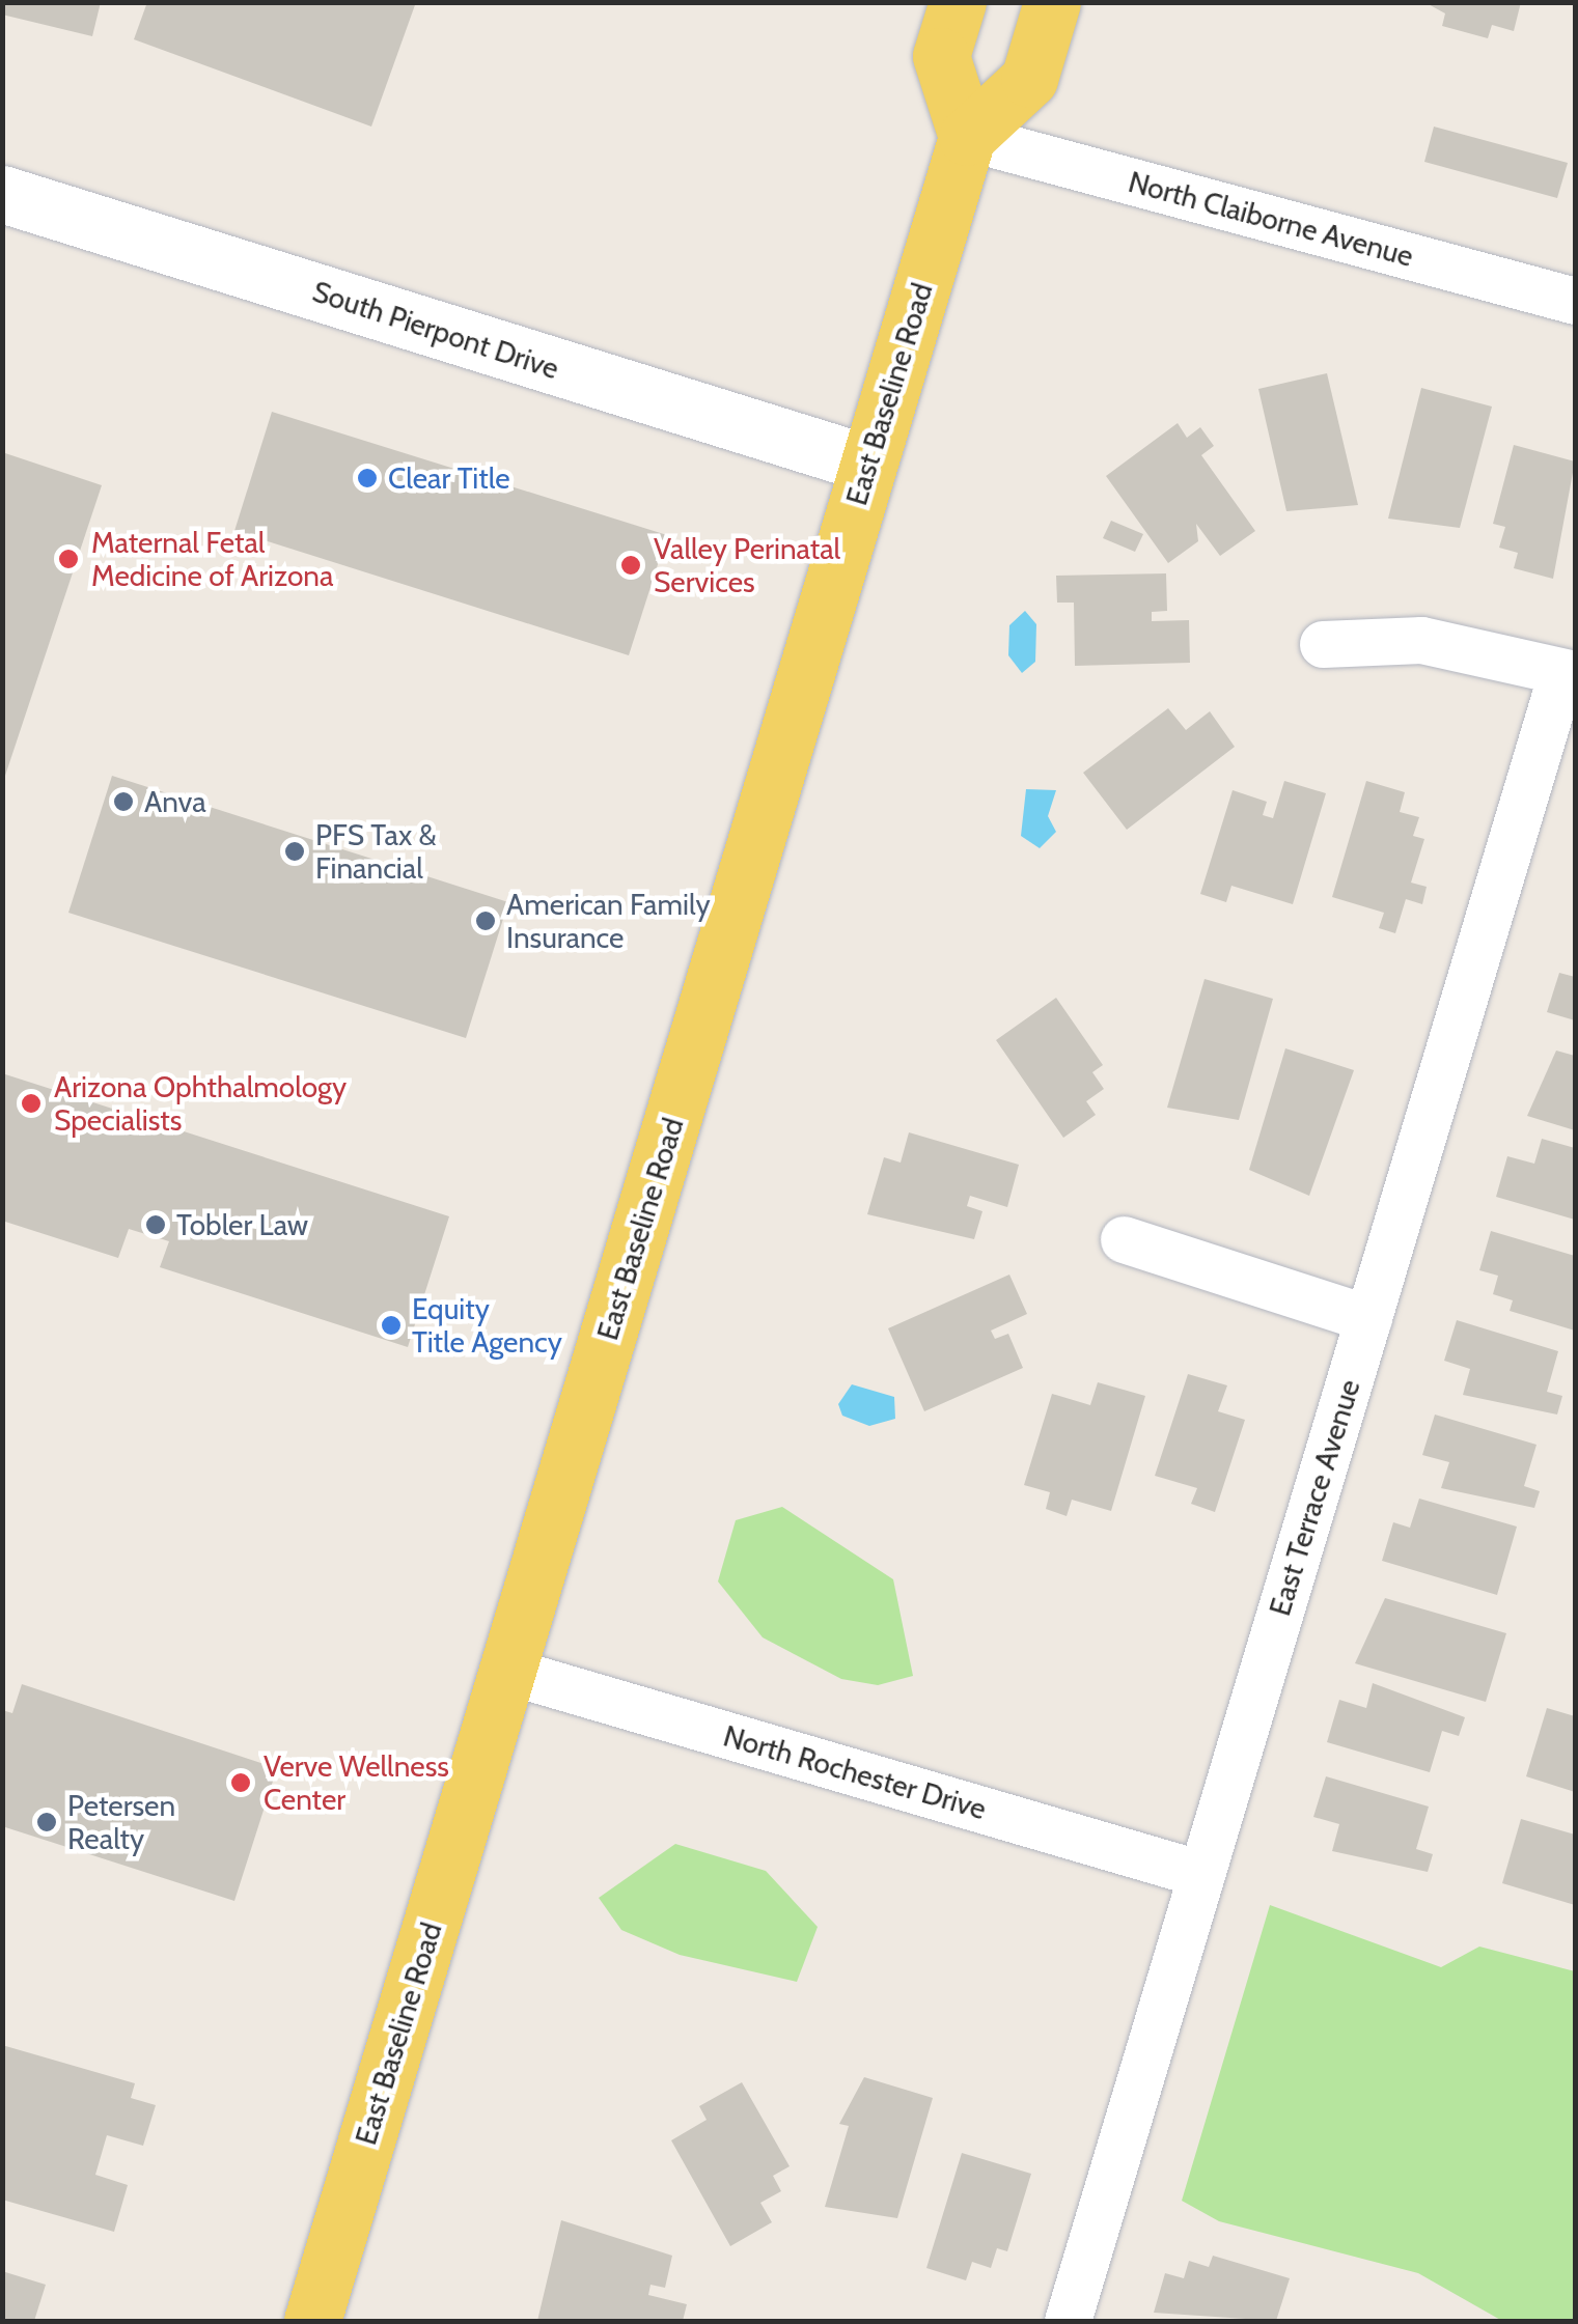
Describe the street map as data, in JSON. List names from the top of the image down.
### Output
{
  "streets": {
    "main road": ["East Baseline Road"],
    "street": [
      "North Claiborne Avenue",
      "South Pierpont Drive",
      "East Terrace Avenue",
      "North Rochester Drive"
    ]
  },
  "crossings": [
    ["North Claiborne Avenue", "East Baseline Road"],
    ["South Pierpont Drive", "East Baseline Road"],
    ["East Baseline Road", "North Rochester Drive"],
    ["East Terrace Avenue", "North Rochester Drive"]
  ],
  "places": [
    "Clear Title",
    "Maternal Fetal Medicine of Arizona",
    "Valley Perinatal Services",
    "Anva",
    "PFS Tax & Financial",
    "American Family Insurance",
    "Arizona Ophthalmology Specialists",
    "Tobler Law",
    "Equity Title Agency",
    "Verve Wellness Center",
    "Petersen Realty"
  ]
}
